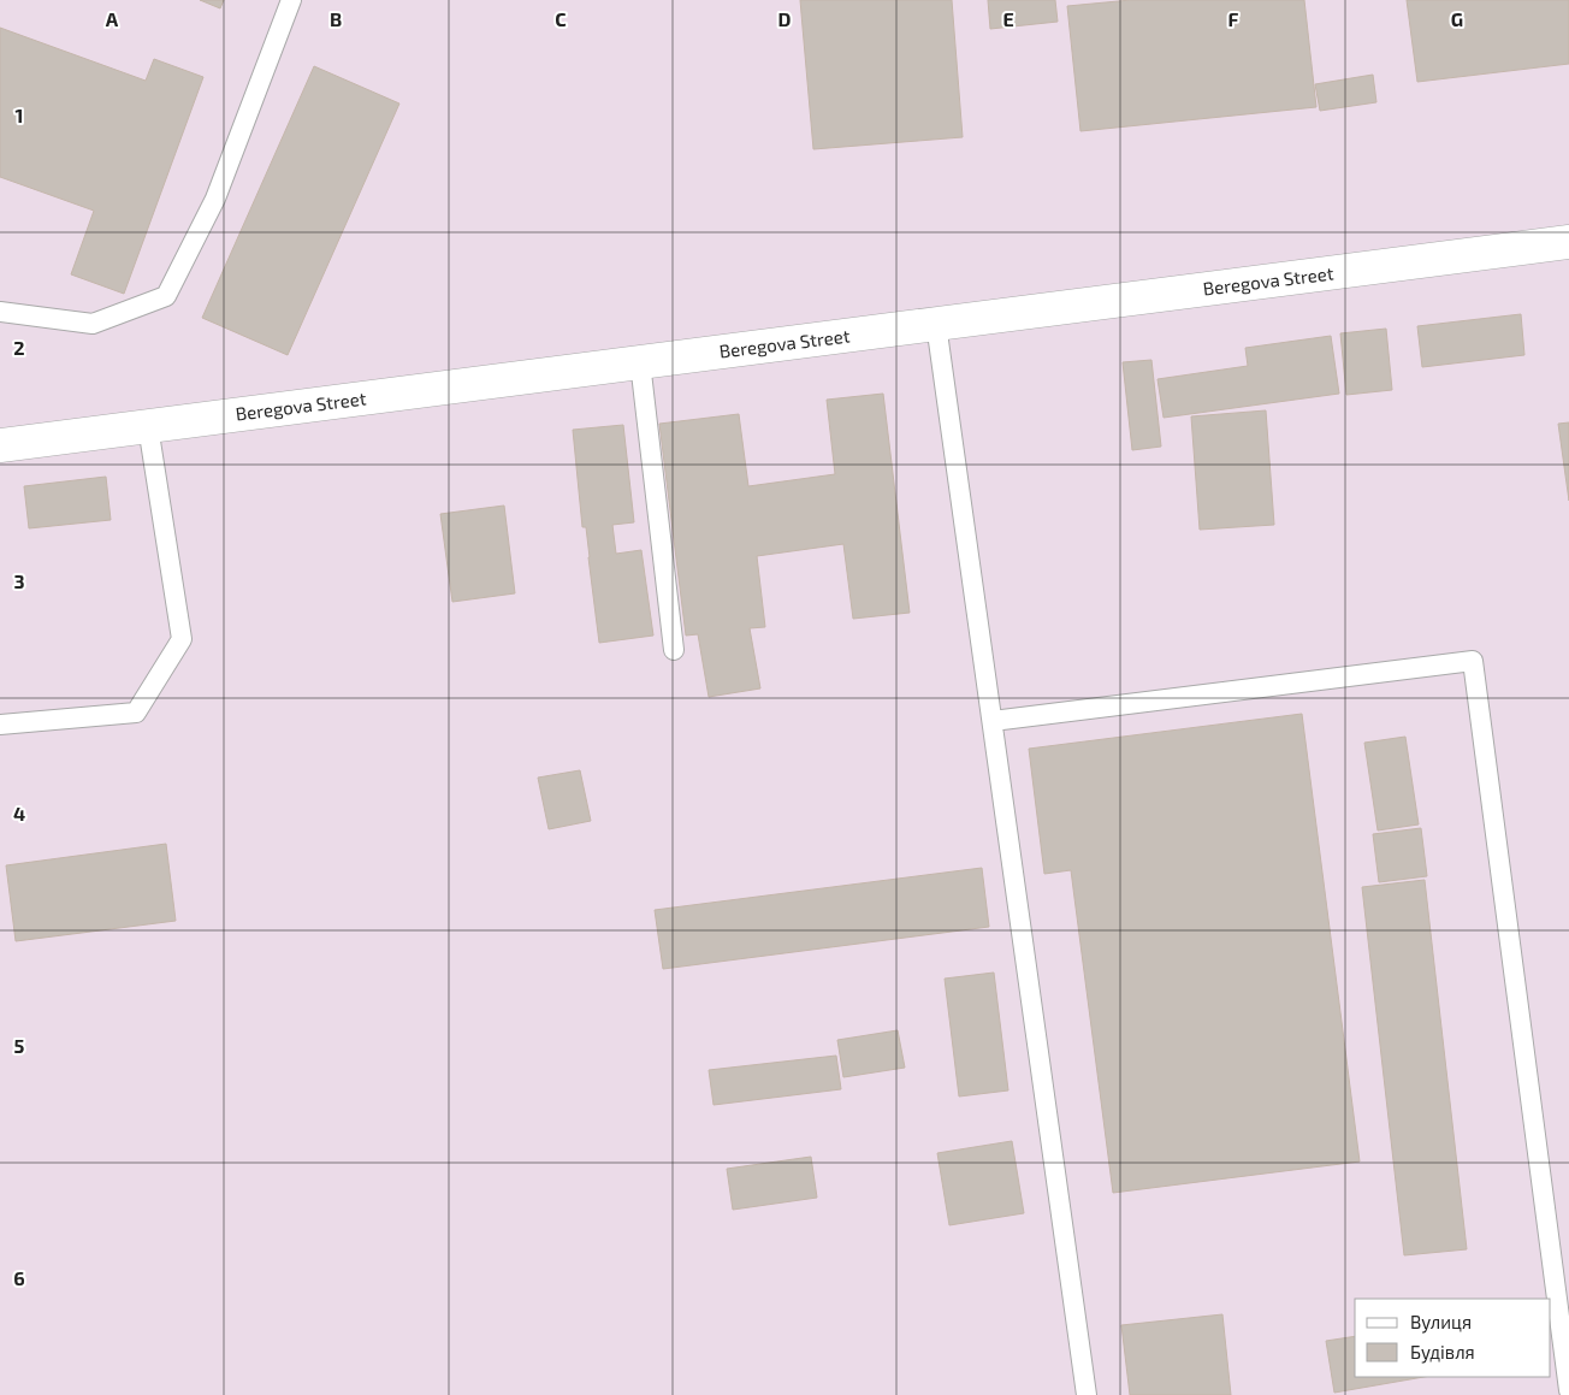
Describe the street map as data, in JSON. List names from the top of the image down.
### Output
{
  "streets": {
    "street": ["Beregova Street"]
  },
  "legend": ["Вулиця", "Будівля"],
  "grid": {
    "columns": [
      "A",
      "B",
      "C",
      "D",
      "E",
      "F",
      "G"
    ],
    "rows": [
      "1",
      "2",
      "3",
      "4",
      "5",
      "6"
    ]
  }
}
